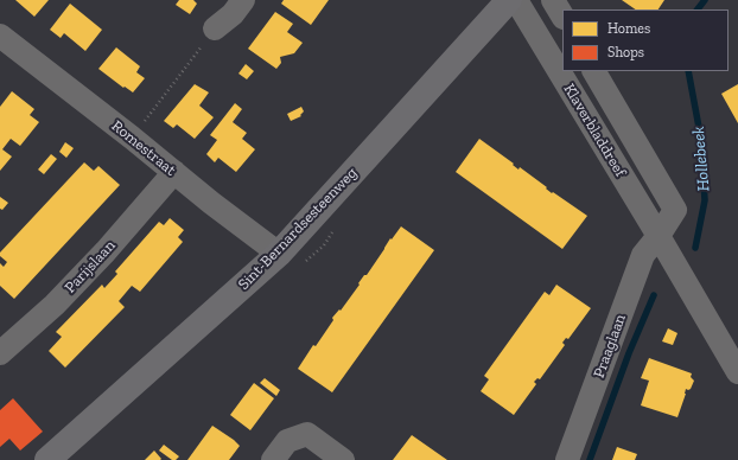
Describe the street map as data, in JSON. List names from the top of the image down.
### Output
{
  "streets": {
    "main road": ["Sint-Bernardsesteenweg"],
    "street": [
      "Klaverbladdreef",
      "Romestraat",
      "Parijslaan",
      "Praaglaan"
    ]
  },
  "crossings": [
    ["Klaverbladdreef", "Praaglaan"],
    ["Romestraat", "Sint-Bernardsesteenweg"],
    ["Romestraat", "Parijslaan"]
  ],
  "water": ["Hollebeek"],
  "legend": ["Homes", "Shops"]
}
